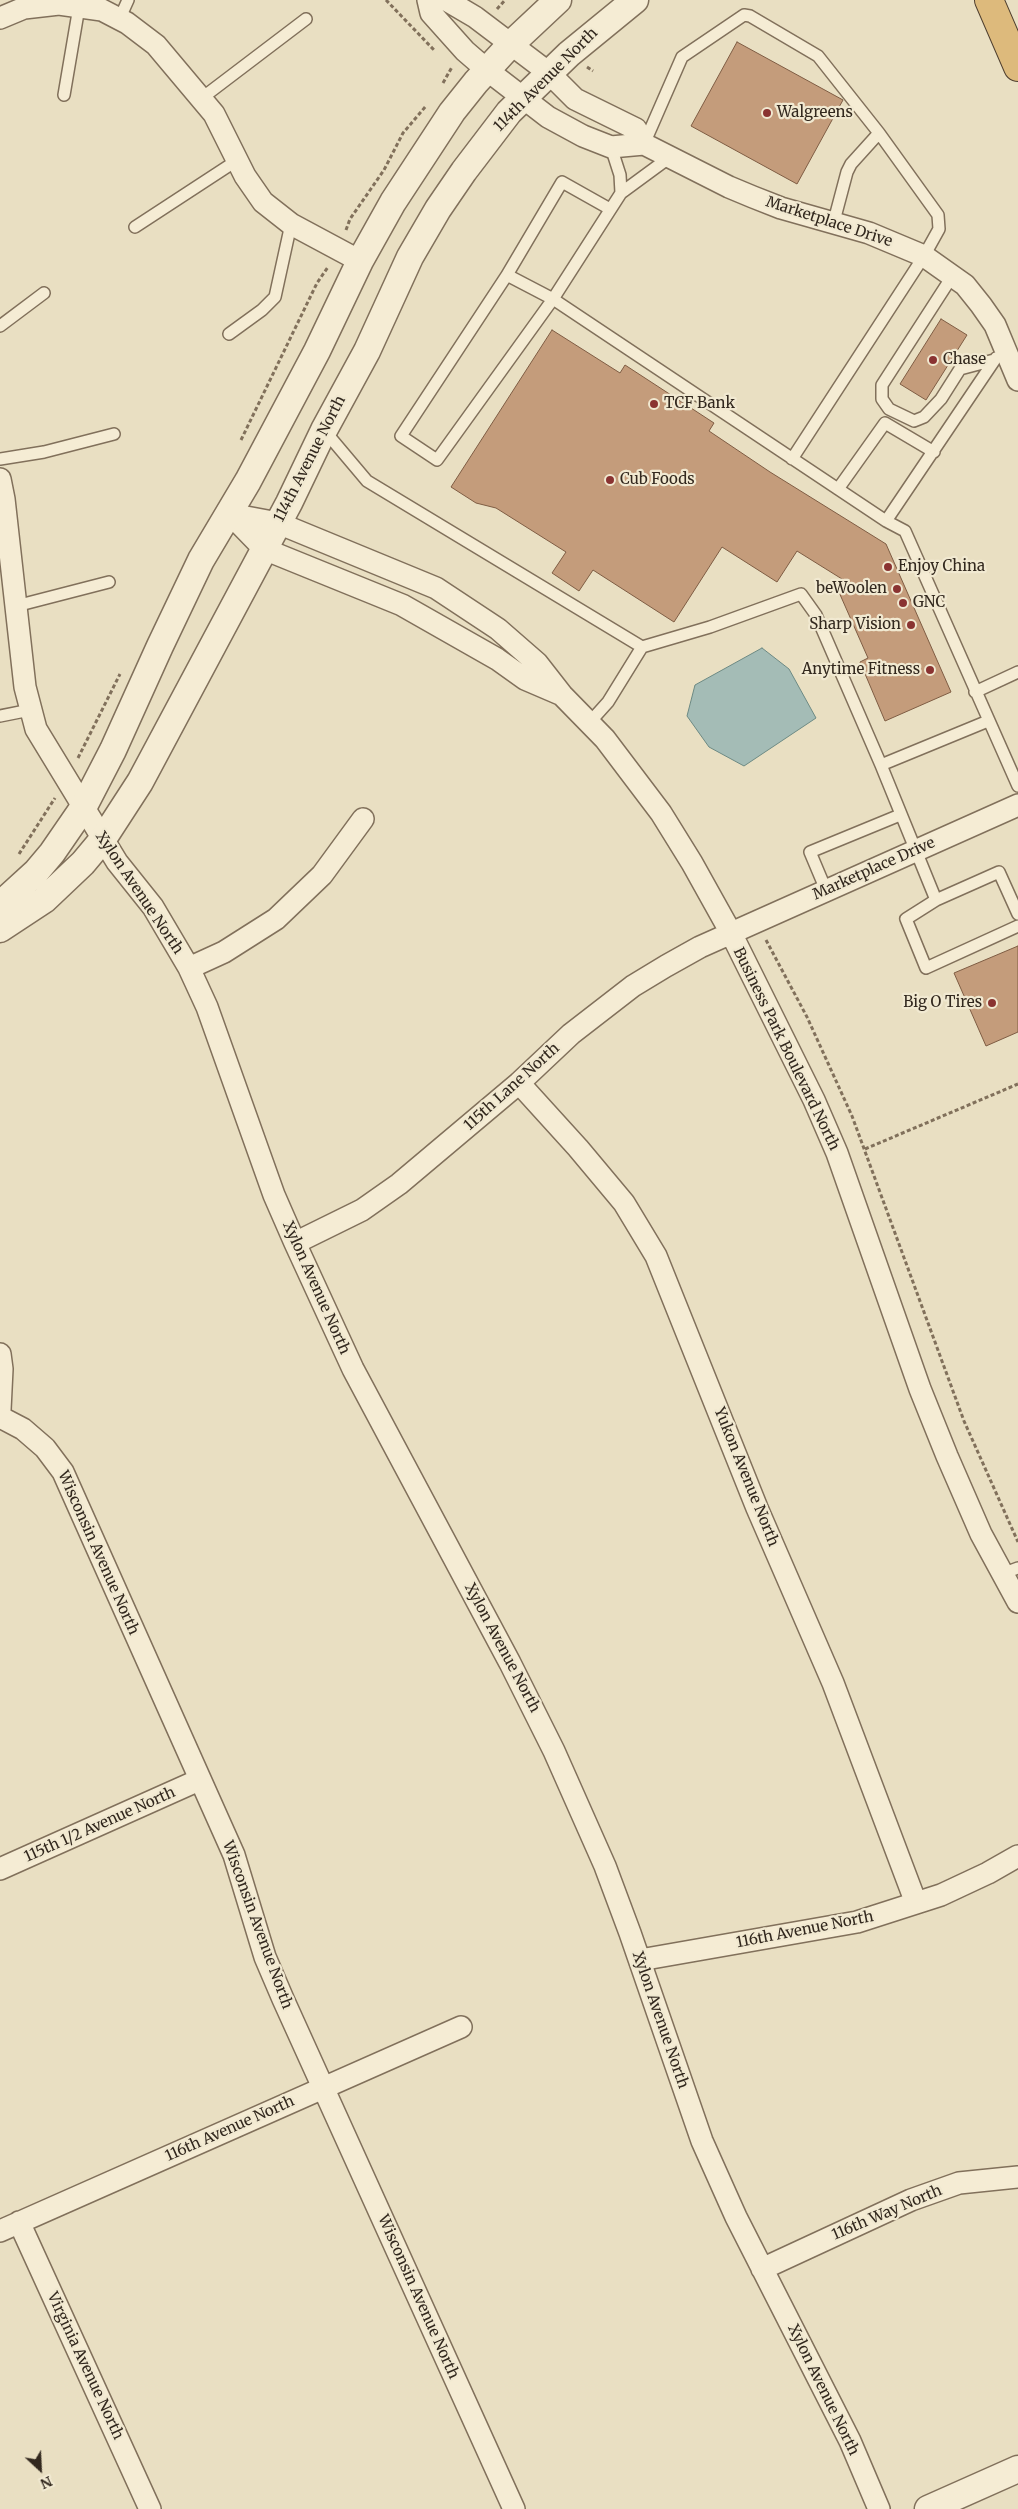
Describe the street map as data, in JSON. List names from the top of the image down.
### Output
{
  "streets": {
    "street": [
      "114th Avenue North",
      "Marketplace Drive",
      "Xylon Avenue North",
      "Business Park Boulevard North",
      "115th Lane North",
      "Yukon Avenue North",
      "Wisconsin Avenue North",
      "115th 1/2 Avenue North",
      "116th Avenue North",
      "116th Way North",
      "Virginia Avenue North"
    ]
  },
  "crossings": [
    ["114th Avenue North", "Marketplace Drive"],
    ["114th Avenue North", "Xylon Avenue North"],
    ["114th Avenue North", "Business Park Boulevard North"],
    ["Marketplace Drive", "Business Park Boulevard North"],
    ["Marketplace Drive", "115th Lane North"],
    ["Xylon Avenue North", "115th Lane North"],
    ["Xylon Avenue North", "116th Avenue North"],
    ["Xylon Avenue North", "116th Way North"],
    ["Business Park Boulevard North", "115th Lane North"],
    ["115th Lane North", "Yukon Avenue North"],
    ["Yukon Avenue North", "116th Avenue North"],
    ["Wisconsin Avenue North", "115th 1/2 Avenue North"],
    ["Wisconsin Avenue North", "116th Avenue North"],
    ["116th Avenue North", "Virginia Avenue North"]
  ],
  "places": [
    "Walgreens",
    "Chase",
    "TCF Bank",
    "Cub Foods",
    "Enjoy China",
    "beWoolen",
    "GNC",
    "Sharp Vision",
    "Anytime Fitness",
    "Big O Tires"
  ],
  "north": "bottom right"
}
